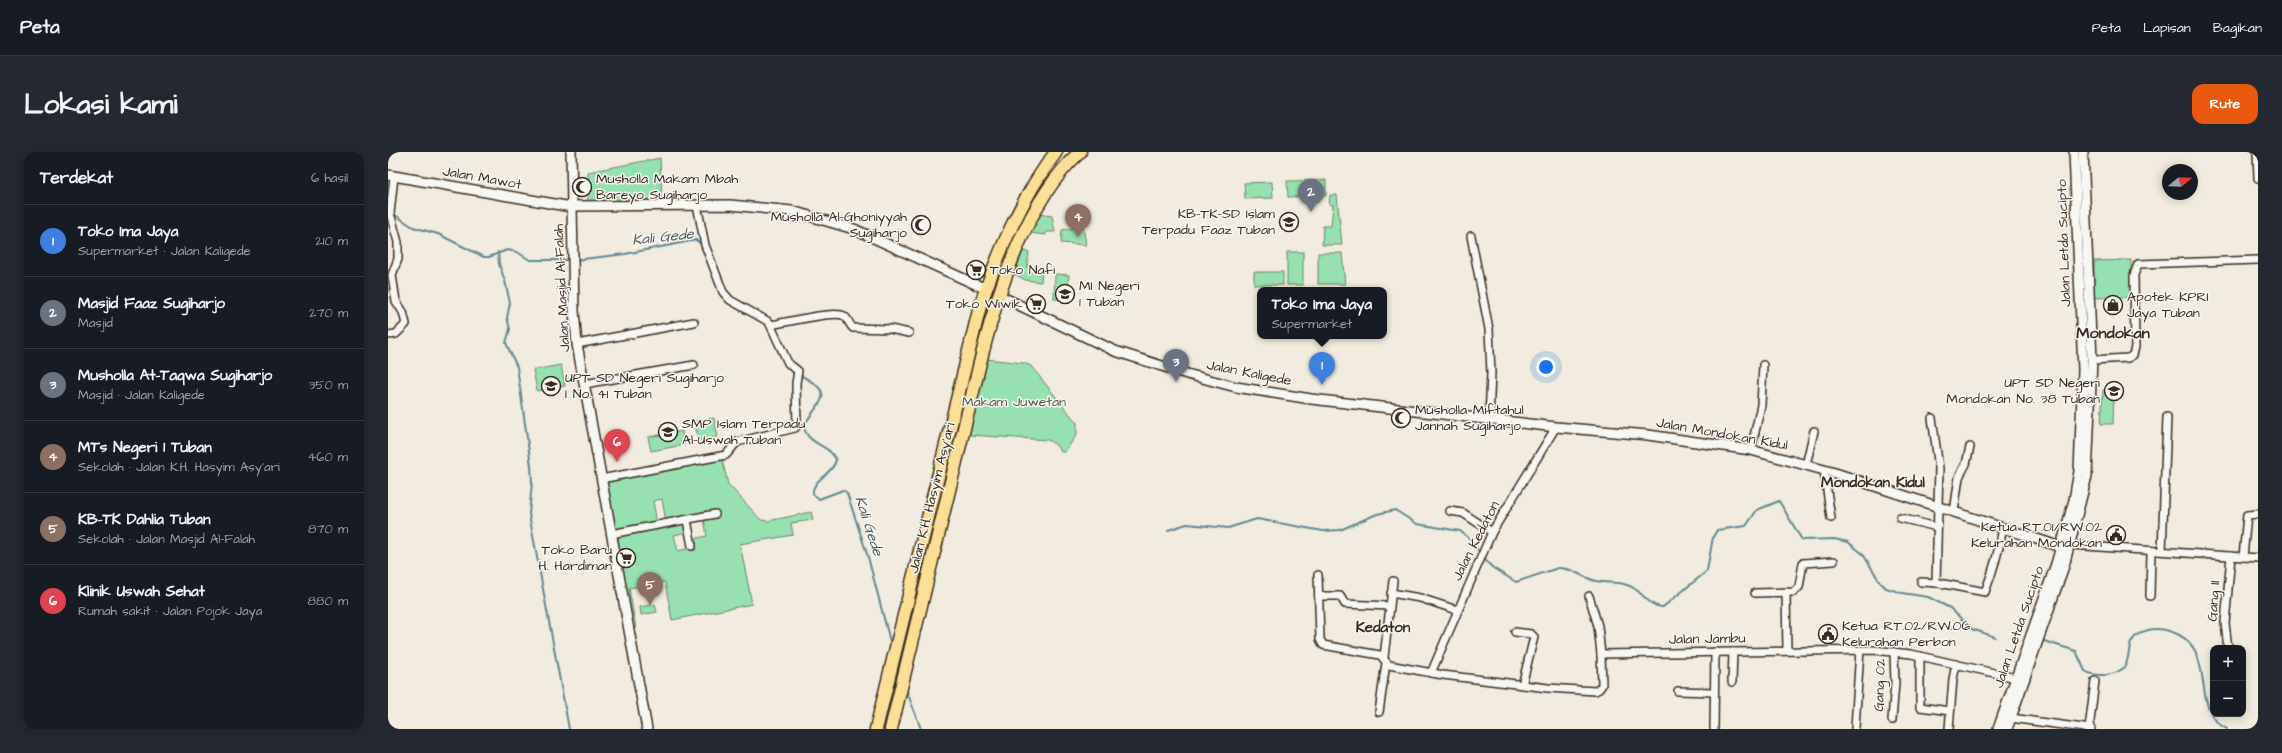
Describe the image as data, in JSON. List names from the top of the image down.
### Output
{
  "streets": {
    "highway": ["Jalan K.H. Hasyim Asy'ari"],
    "street": [
      "Jalan Mawot",
      "Jalan Letda Sucipto",
      "Jalan Masjid Al-Falah",
      "Jalan Kaligede",
      "Jalan Mondokan Kidul",
      "Jalan Kedaton",
      "Gang II",
      "Jalan Jambu",
      "Gang 02"
    ]
  },
  "crossings": [
    ["Jalan Mawot", "Jalan Masjid Al-Falah"],
    ["Jalan Letda Sucipto", "Jalan Mondokan Kidul"],
    ["Jalan Letda Sucipto", "Jalan Jambu"],
    ["Jalan Kaligede", "Jalan Mondokan Kidul"],
    ["Jalan Kaligede", "Jalan K.H. Hasyim Asy'ari"],
    ["Jalan Kaligede", "Jalan Kedaton"],
    ["Jalan Mondokan Kidul", "Jalan Kedaton"],
    ["Jalan Jambu", "Gang 02"]
  ],
  "districts": ["Mondokan", "Mondokan Kidul", "Kedaton"],
  "water": ["Kali Gede"],
  "parks": ["Makam Juwetan"],
  "places": {
    "mosque": ["Musholla Makam Mbah Bareyo Sugiharjo", "Musholla Al-Ghoniyyah Sugiharjo", "Musholla Miftahul Jannah Sugiharjo"],
    "school or university": [
      "KB-TK-SD Islam Terpadu Faaz Tuban",
      "MI Negeri 1 Tuban",
      "UPT SD Negeri Sugiharjo I No. 41 Tuban",
      "UPT SD Negeri Mondokan No. 38 Tuban",
      "SMP Islam Terpadu Al-Uswah Tuban"
    ],
    "supermarket": ["Toko Nafi", "Toko Wiwik", "Toko Baru H. Hardiman"],
    "shop": ["Apotek KPRI Jaya Tuban"],
    "public building": ["Ketua RT.01/RW.02 Kelurahan Mondokan", "Ketua RT.02/RW.06 Kelurahan Perbon"]
  },
  "north": "right",
  "page": {
    "header": "Peta",
    "nav": ["Peta", "Lapisan", "Bagikan"],
    "buttons": "Rute",
    "title": "Lokasi kami",
    "heading": ["Terdekat", "6 hasil"],
    "pins": [
      "2",
      "4",
      "3",
      "1",
      "6",
      "5"
    ],
    "list": [
      {
        "mark": "1",
        "name": "Toko Ima Jaya",
        "note": "Supermarket · Jalan Kaligede",
        "value": "210 m"
      },
      {
        "mark": "2",
        "name": "Masjid Faaz Sugiharjo",
        "note": "Masjid",
        "value": "270 m"
      },
      {
        "mark": "3",
        "name": "Musholla At-Taqwa Sugiharjo",
        "note": "Masjid · Jalan Kaligede",
        "value": "350 m"
      },
      {
        "mark": "4",
        "name": "MTs Negeri 1 Tuban",
        "note": "Sekolah · Jalan K.H. Hasyim Asy'ari",
        "value": "460 m"
      },
      {
        "mark": "5",
        "name": "KB-TK Dahlia Tuban",
        "note": "Sekolah · Jalan Masjid Al-Falah",
        "value": "870 m"
      },
      {
        "mark": "6",
        "name": "Klinik Uswah Sehat",
        "note": "Rumah sakit · Jalan Pojok Jaya",
        "value": "880 m"
      }
    ],
    "popup": ["Toko Ima Jaya", "Supermarket"],
    "map_buttons": ["+", "−"]
  }
}
